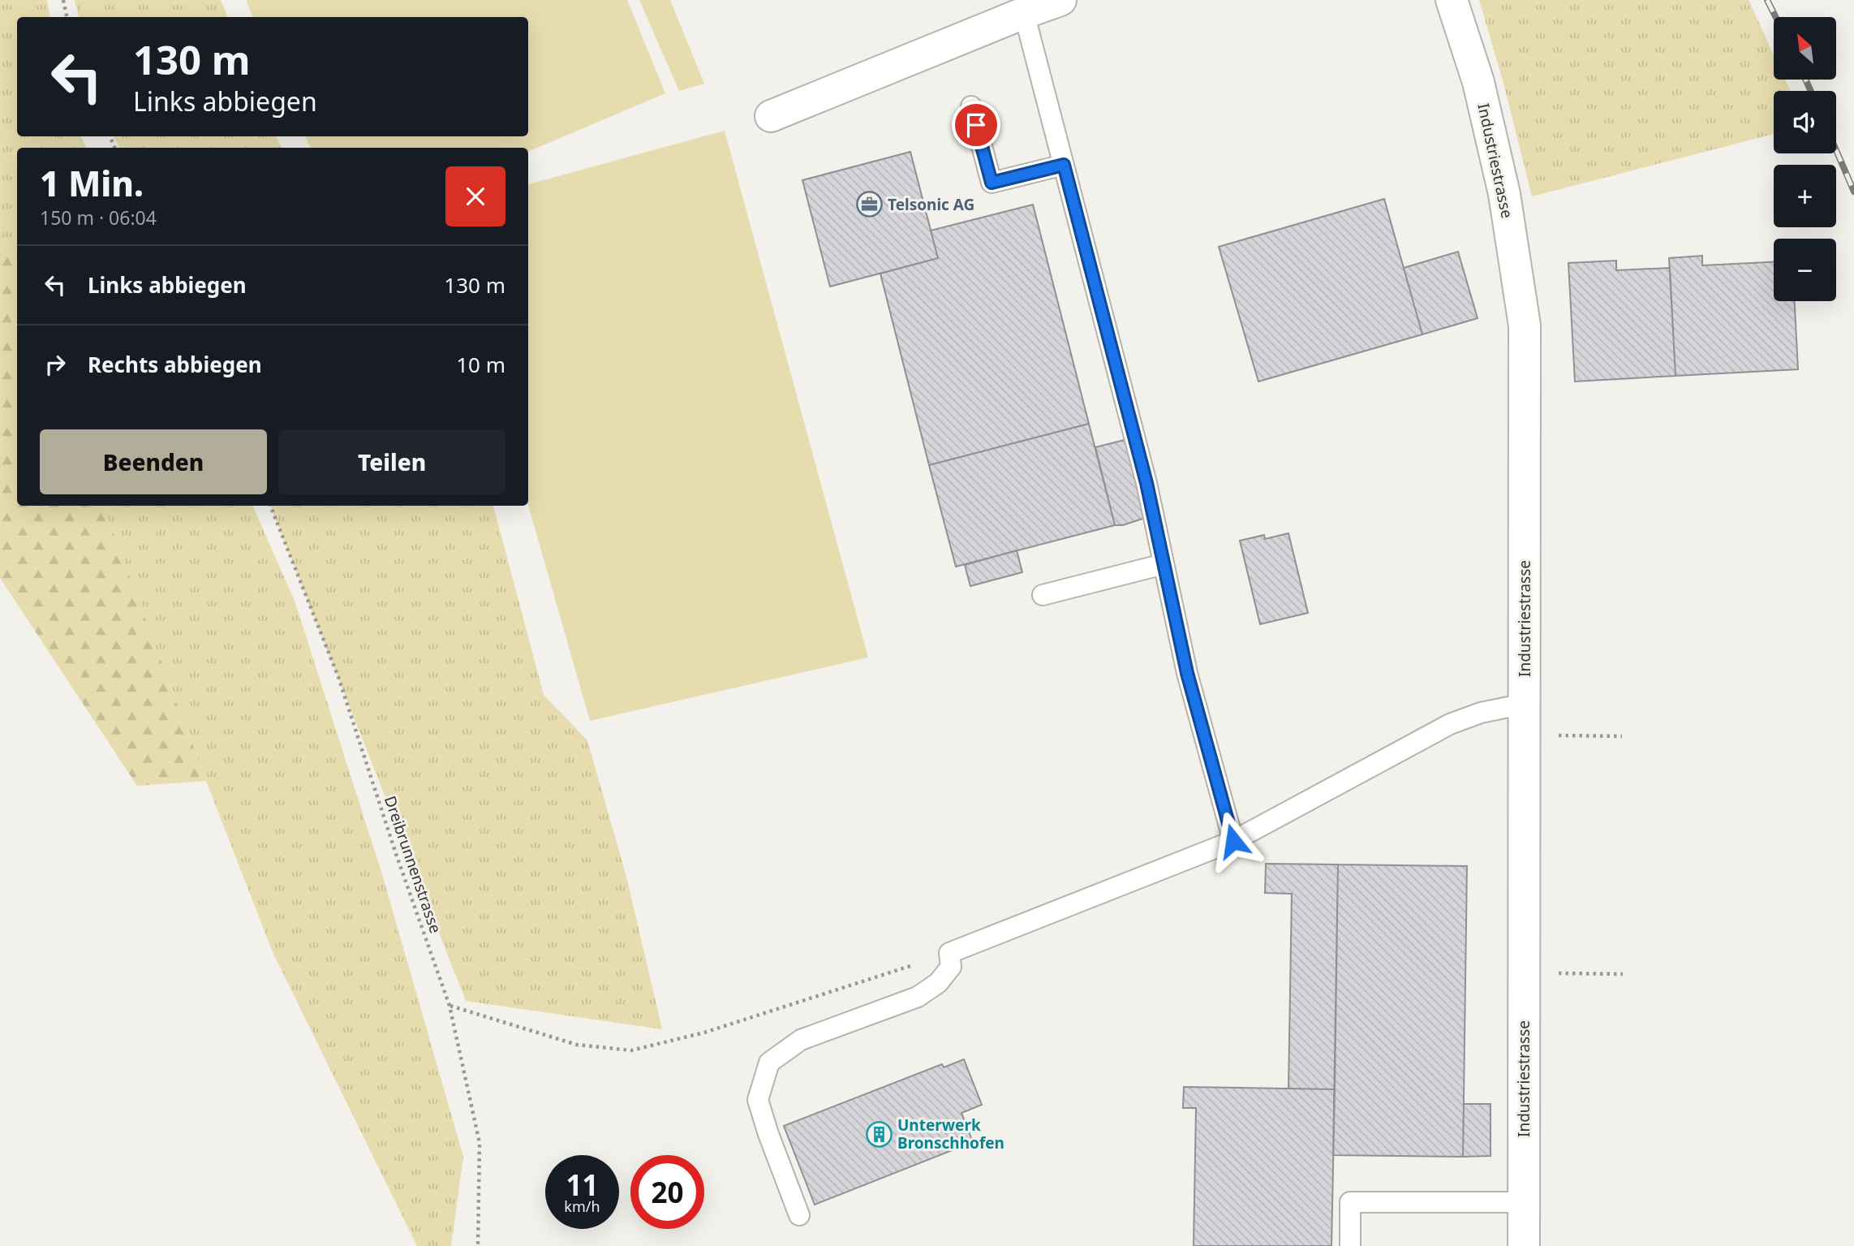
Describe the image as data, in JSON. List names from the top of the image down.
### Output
{
  "streets": {
    "street": ["Industriestrasse"],
    "path": ["Dreibrunnenstrasse"]
  },
  "places": {
    "office": ["Telsonic AG"],
    "building": ["Unterwerk Bronschhofen"]
  },
  "north": "top left",
  "page": {
    "map_buttons": ["+", "−"],
    "turn": ["130 m", "Links abbiegen"],
    "heading": ["1 Min.", "150 m · 06:04"],
    "list": [
      {
        "name": "Links abbiegen",
        "value": "130 m"
      },
      {
        "name": "Rechts abbiegen",
        "value": "10 m"
      }
    ],
    "buttons": ["Beenden", "Teilen"],
    "speed": "11 km/h",
    "limit": "20"
  }
}
